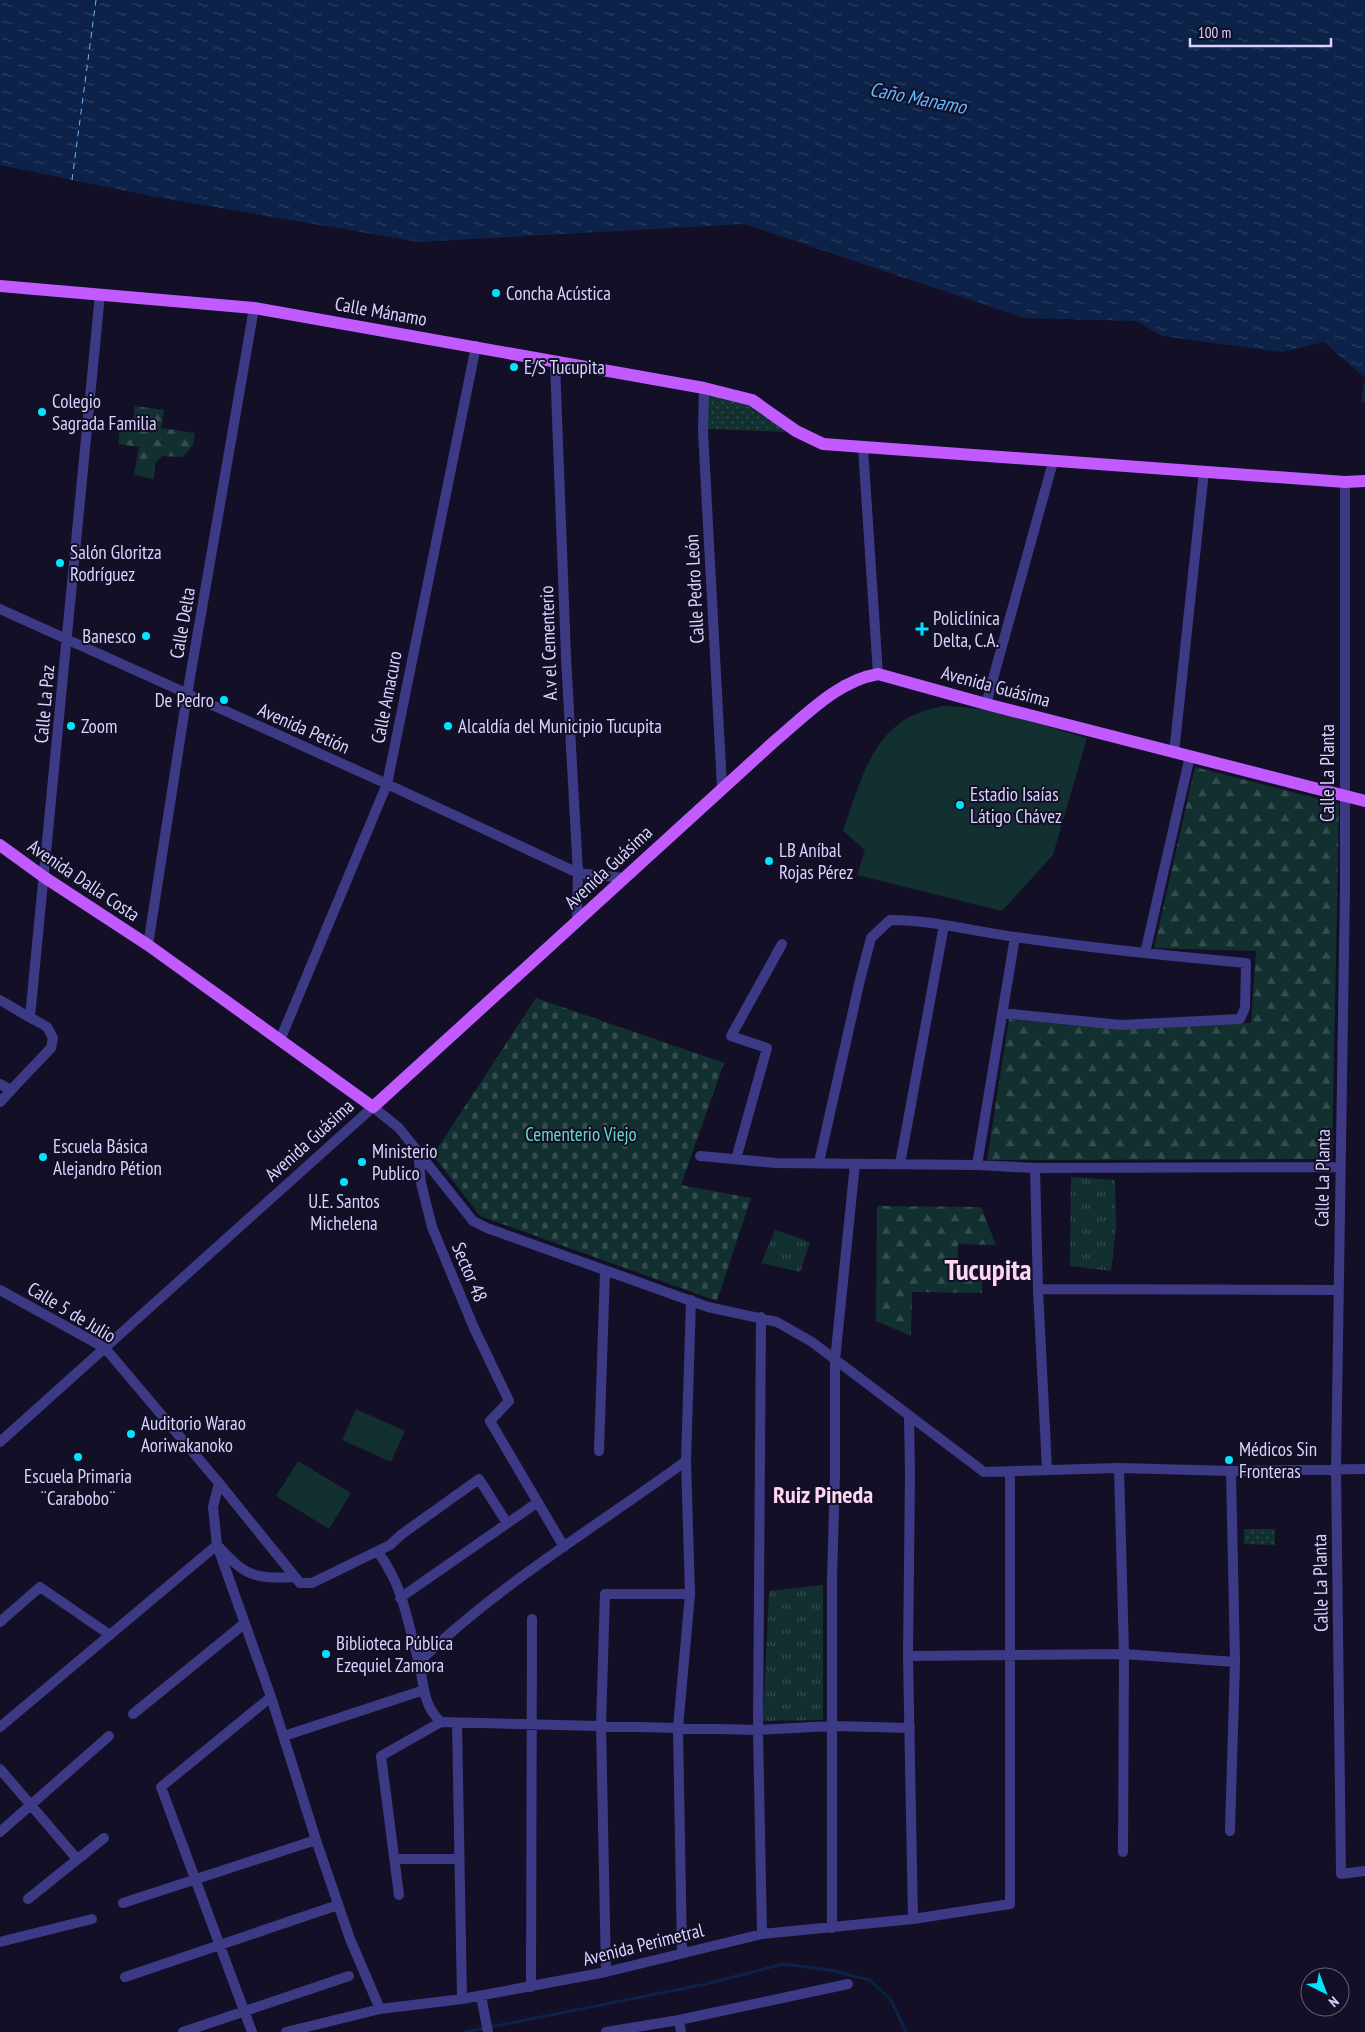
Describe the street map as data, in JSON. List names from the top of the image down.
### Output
{
  "streets": {
    "main road": ["Calle Mánamo", "Avenida Guásima", "Avenida Dalla Costa"],
    "street": [
      "Calle Pedro León",
      "Calle Delta",
      "A.v el Cementerio",
      "Calle Amacuro",
      "Calle La Paz",
      "Avenida Petión",
      "Calle La Planta",
      "Sector 48",
      "Calle 5 de Julio",
      "Avenida Perimetral"
    ]
  },
  "crossings": [
    ["Calle Mánamo", "Calle Pedro León"],
    ["Calle Mánamo", "Calle Delta"],
    ["Calle Mánamo", "A.v el Cementerio"],
    ["Calle Mánamo", "Calle Amacuro"],
    ["Calle Mánamo", "Calle La Paz"],
    ["Calle Pedro León", "Avenida Guásima"],
    ["Calle Delta", "Avenida Petión"],
    ["Calle Delta", "Avenida Dalla Costa"],
    ["A.v el Cementerio", "Avenida Guásima"],
    ["A.v el Cementerio", "Avenida Petión"],
    ["Avenida Guásima", "Avenida Petión"],
    ["Avenida Guásima", "Calle La Planta"],
    ["Avenida Guásima", "Avenida Dalla Costa"],
    ["Avenida Guásima", "Calle 5 de Julio"],
    ["Calle Amacuro", "Avenida Petión"],
    ["Calle Amacuro", "Avenida Dalla Costa"],
    ["Calle La Paz", "Avenida Petión"],
    ["Calle La Paz", "Avenida Dalla Costa"]
  ],
  "districts": ["Tucupita", "Ruiz Pineda"],
  "water": ["Caño Manamo"],
  "parks": ["Cementerio Viejo"],
  "places": {
    "other": [
      "Concha Acústica",
      "E/S Tucupita",
      "Colegio Sagrada Familia",
      "Salón Gloritza Rodríguez",
      "Banesco",
      "De Pedro",
      "Zoom",
      "Alcaldía del Municipio Tucupita",
      "Estadio Isaías Látigo Chávez",
      "LB Aníbal Rojas Pérez",
      "Escuela Básica Alejandro Pétion",
      "Ministerio Publico",
      "U.E. Santos Michelena",
      "Auditorio Warao Aoriwakanoko",
      "Escuela Primaria ¨Carabobo¨",
      "Médicos Sin Fronteras",
      "Biblioteca Pública Ezequiel Zamora"
    ],
    "health": ["Policlínica Delta, C.A."]
  },
  "scale_bar": "100 m",
  "north": "bottom right"
}
